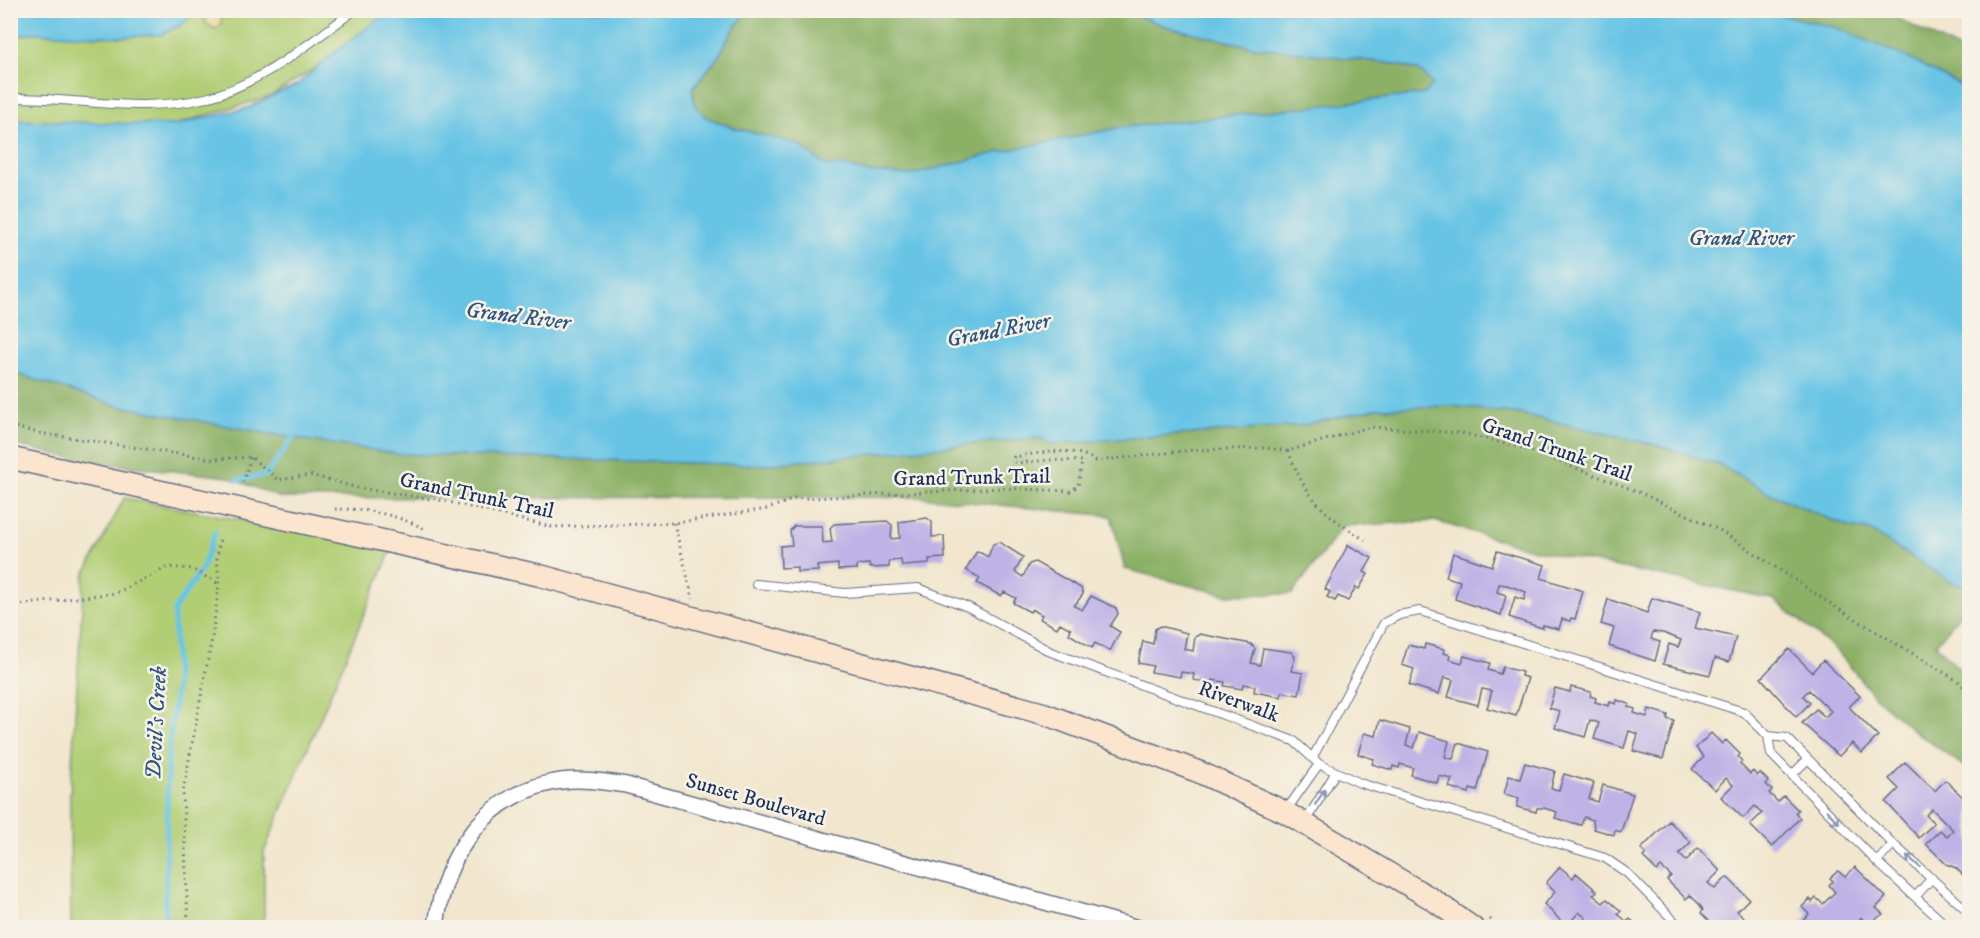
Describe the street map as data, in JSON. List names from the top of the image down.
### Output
{
  "streets": {
    "street": ["Sunset Boulevard"],
    "lane": ["Riverwalk"],
    "path": ["Grand Trunk Trail"]
  },
  "water": ["Grand River", "Devil's Creek"]
}
